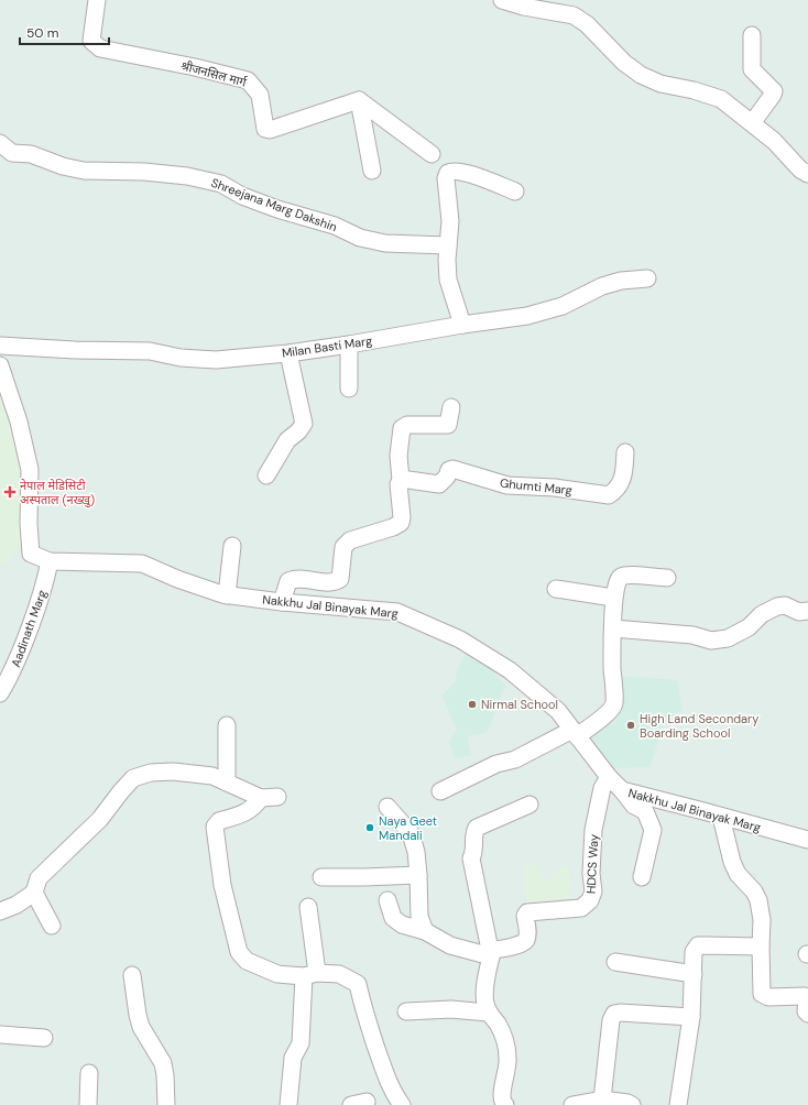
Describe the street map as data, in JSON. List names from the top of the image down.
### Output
{
  "streets": {
    "street": [
      "श्रीजनसिल मार्ग",
      "Shreejana Marg Dakshin",
      "Milan Basti Marg",
      "Ghumti Marg",
      "Nakkhu Jal Binayak Marg",
      "Aadinath Marg",
      "HDCS Way"
    ]
  },
  "crossings": [
    ["Nakkhu Jal Binayak Marg", "Aadinath Marg"],
    ["Nakkhu Jal Binayak Marg", "HDCS Way"]
  ],
  "places": {
    "health": ["नेपाल मेडिसिटी अस्पताल (नख्खु)"],
    "other": ["Nirmal School", "High Land Secondary Boarding School", "Naya Geet Mandali"]
  },
  "scale_bar": "50 m"
}
